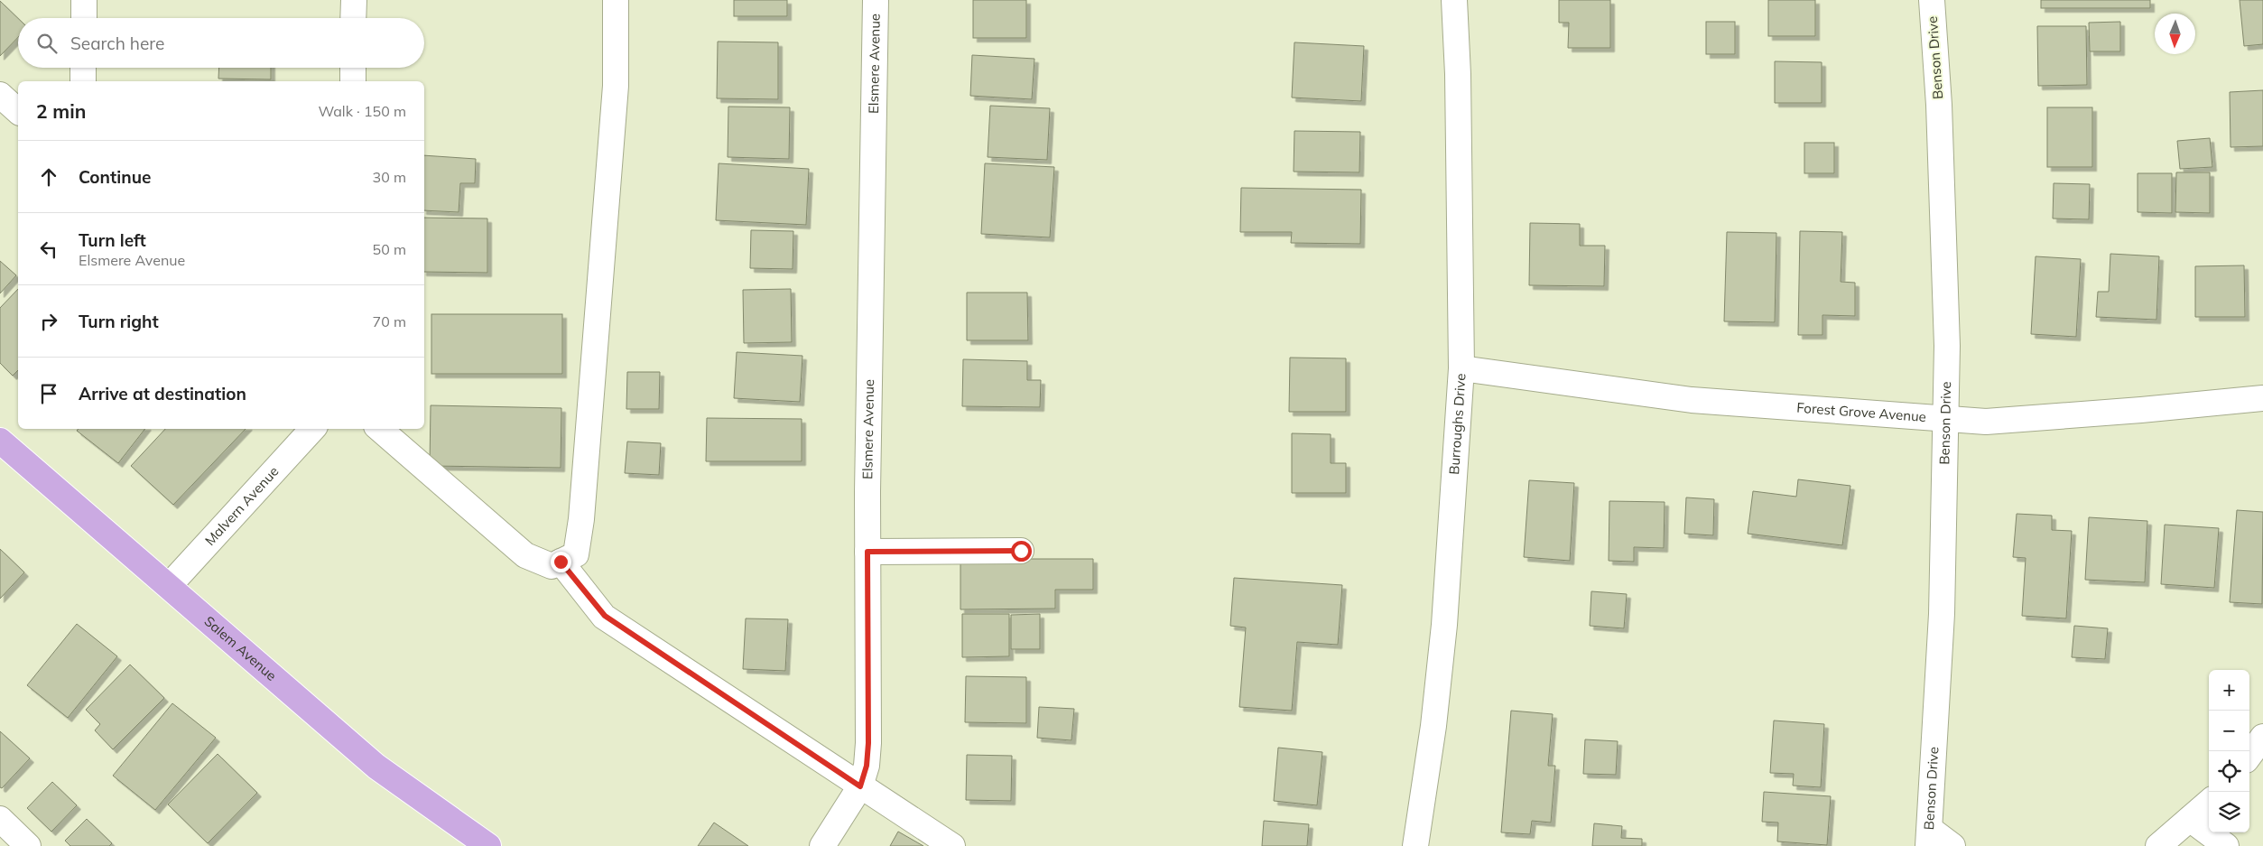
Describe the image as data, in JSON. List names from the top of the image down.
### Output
{
  "streets": {
    "main road": ["Salem Avenue"],
    "street": [
      "Benson Drive",
      "Elsmere Avenue",
      "Forest Grove Avenue",
      "Burroughs Drive",
      "Malvern Avenue"
    ]
  },
  "crossings": [
    ["Benson Drive", "Forest Grove Avenue"],
    ["Forest Grove Avenue", "Burroughs Drive"],
    ["Malvern Avenue", "Salem Avenue"]
  ],
  "north": "bottom",
  "page": {
    "search": "Search here",
    "heading": ["2 min", "Walk · 150 m"],
    "list": [
      ["Continue", "30 m"],
      ["Turn left", "Elsmere Avenue", "50 m"],
      ["Turn right", "70 m"],
      "Arrive at destination"
    ],
    "map_buttons": ["+", "−"]
  }
}
